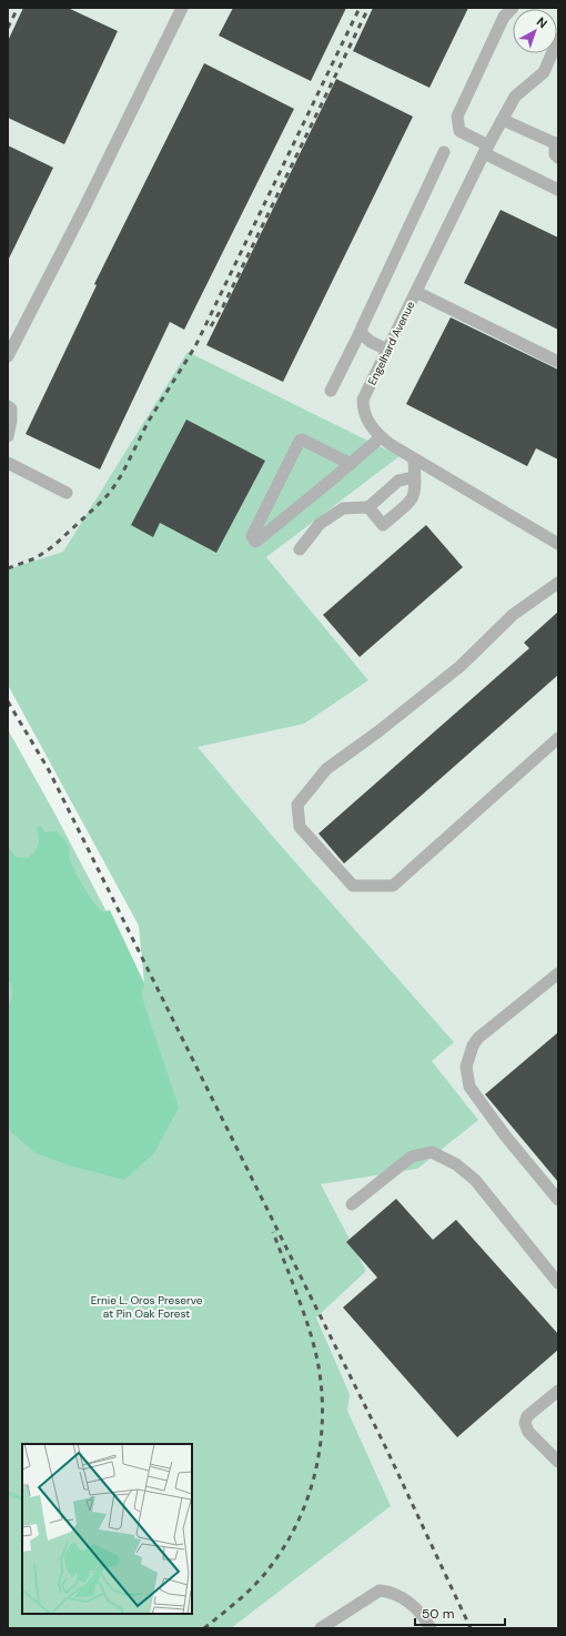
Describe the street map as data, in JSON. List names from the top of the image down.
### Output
{
  "streets": {
    "street": ["Engelhard Avenue"]
  },
  "parks": ["Ernie L. Oros Preserve at Pin Oak Forest"],
  "scale_bar": "50 m",
  "north": "top right"
}
